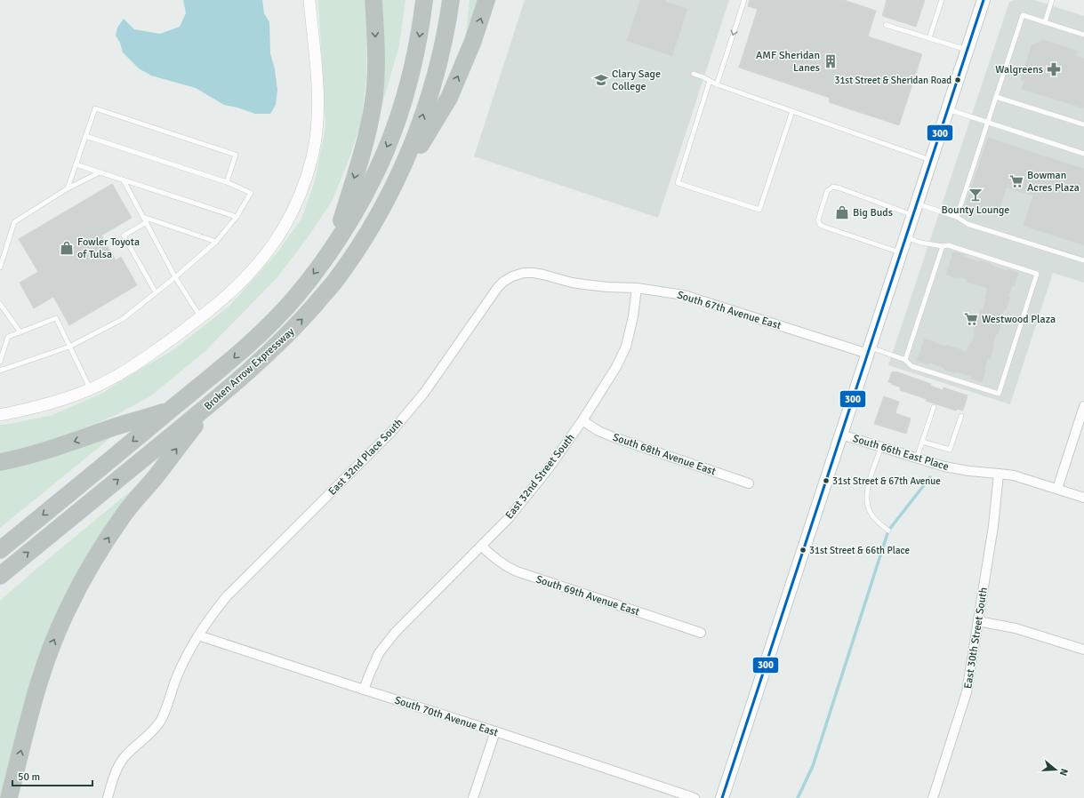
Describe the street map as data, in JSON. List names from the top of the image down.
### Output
{
  "streets": {
    "highway": ["Broken Arrow Expressway"],
    "street": [
      "South 67th Avenue East",
      "South 66th East Place",
      "South 68th Avenue East",
      "East 32nd Place South",
      "East 32nd Street South",
      "South 69th Avenue East",
      "East 30th Street South",
      "South 70th Avenue East"
    ]
  },
  "crossings": [
    ["South 67th Avenue East", "East 32nd Place South"],
    ["South 67th Avenue East", "East 32nd Street South"],
    ["South 66th East Place", "East 30th Street South"],
    ["South 68th Avenue East", "East 32nd Street South"],
    ["East 32nd Place South", "South 70th Avenue East"],
    ["East 32nd Street South", "South 69th Avenue East"],
    ["East 32nd Street South", "South 70th Avenue East"]
  ],
  "places": {
    "building": ["AMF Sheridan Lanes"],
    "pharmacy": ["Walgreens"],
    "school or university": ["Clary Sage College"],
    "other": ["31st Street & Sheridan Road", "31st Street & 67th Avenue", "31st Street & 66th Place"],
    "supermarket": ["Bowman Acres Plaza", "Westwood Plaza"],
    "bar": ["Bounty Lounge"],
    "shop": ["Big Buds", "Fowler Toyota of Tulsa"]
  },
  "lines": ["transit line 300"],
  "scale_bar": "50 m",
  "north": "right"
}
